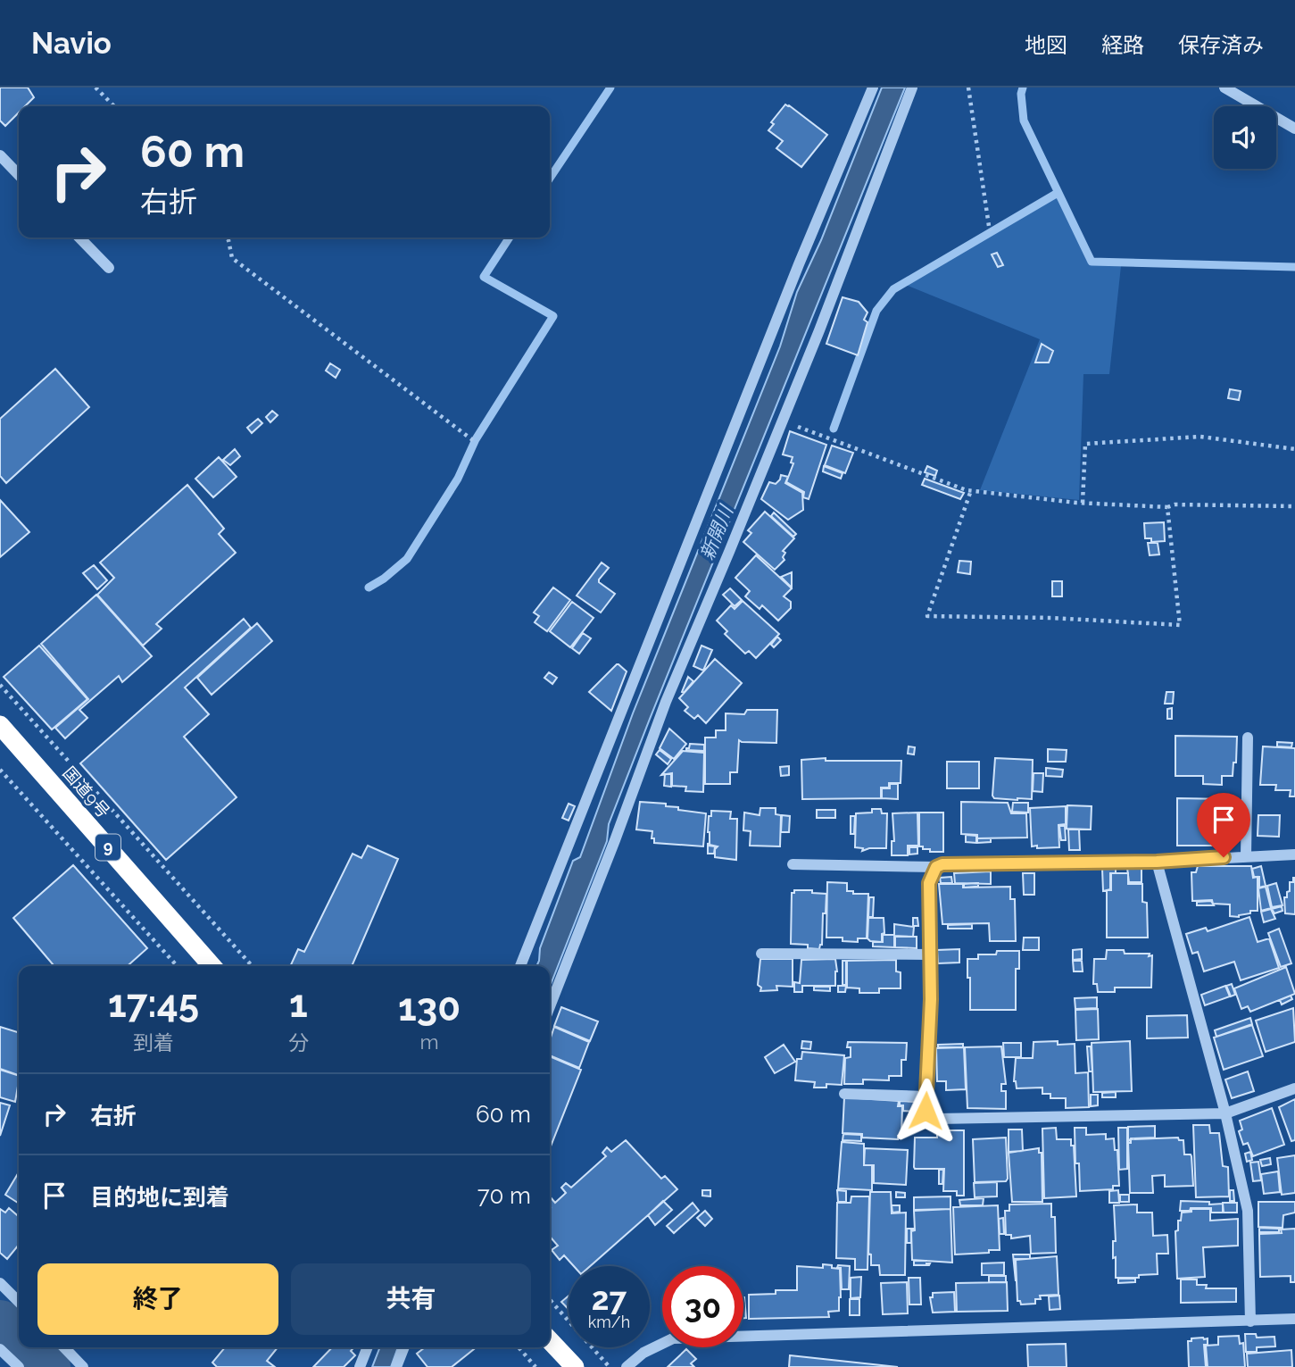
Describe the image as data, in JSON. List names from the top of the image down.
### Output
{
  "streets": {
    "highway": ["国道9号", "9"]
  },
  "water": ["新開川"],
  "page": {
    "header": "Navio",
    "nav": ["地図", "経路", "保存済み"],
    "turn": ["60 m", "右折"],
    "eta": [
      "17:45",
      "到着",
      "1",
      "分",
      "130",
      "m"
    ],
    "list": [
      {
        "name": "右折",
        "value": "60 m"
      },
      {
        "name": "目的地に到着",
        "value": "70 m"
      }
    ],
    "buttons": ["終了", "共有"],
    "speed": "27 km/h",
    "limit": "30"
  }
}
